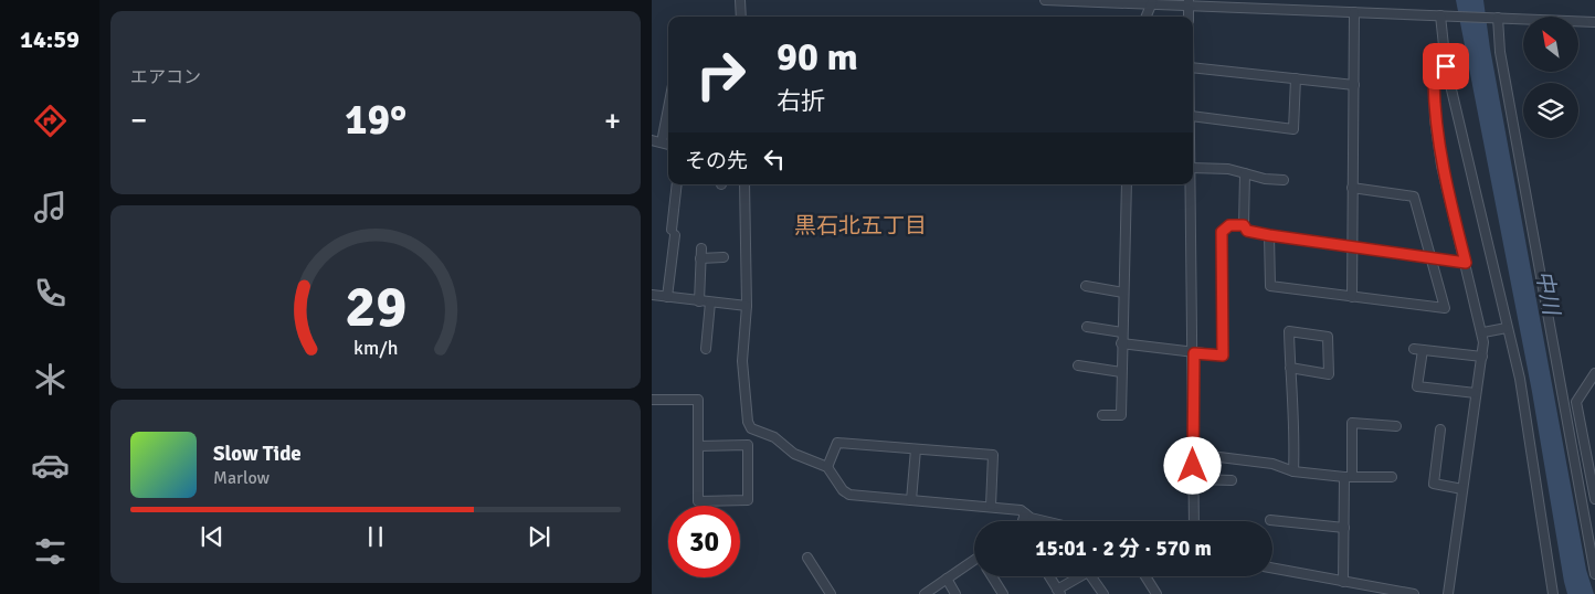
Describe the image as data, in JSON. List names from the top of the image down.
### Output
{
  "districts": ["黒石北五丁目"],
  "water": ["中川"],
  "north": "top left",
  "page": {
    "tabs": "14:59",
    "tile": "エアコン",
    "turn": ["90 m", "右折"],
    "heat": ["−", "19°", "+"],
    "then": "その先",
    "song": ["Slow Tide", "Marlow"],
    "limit": "30",
    "trip": "15:01 · 2 分 · 570 m",
    "gauge": ["29", "km/h"]
  }
}
